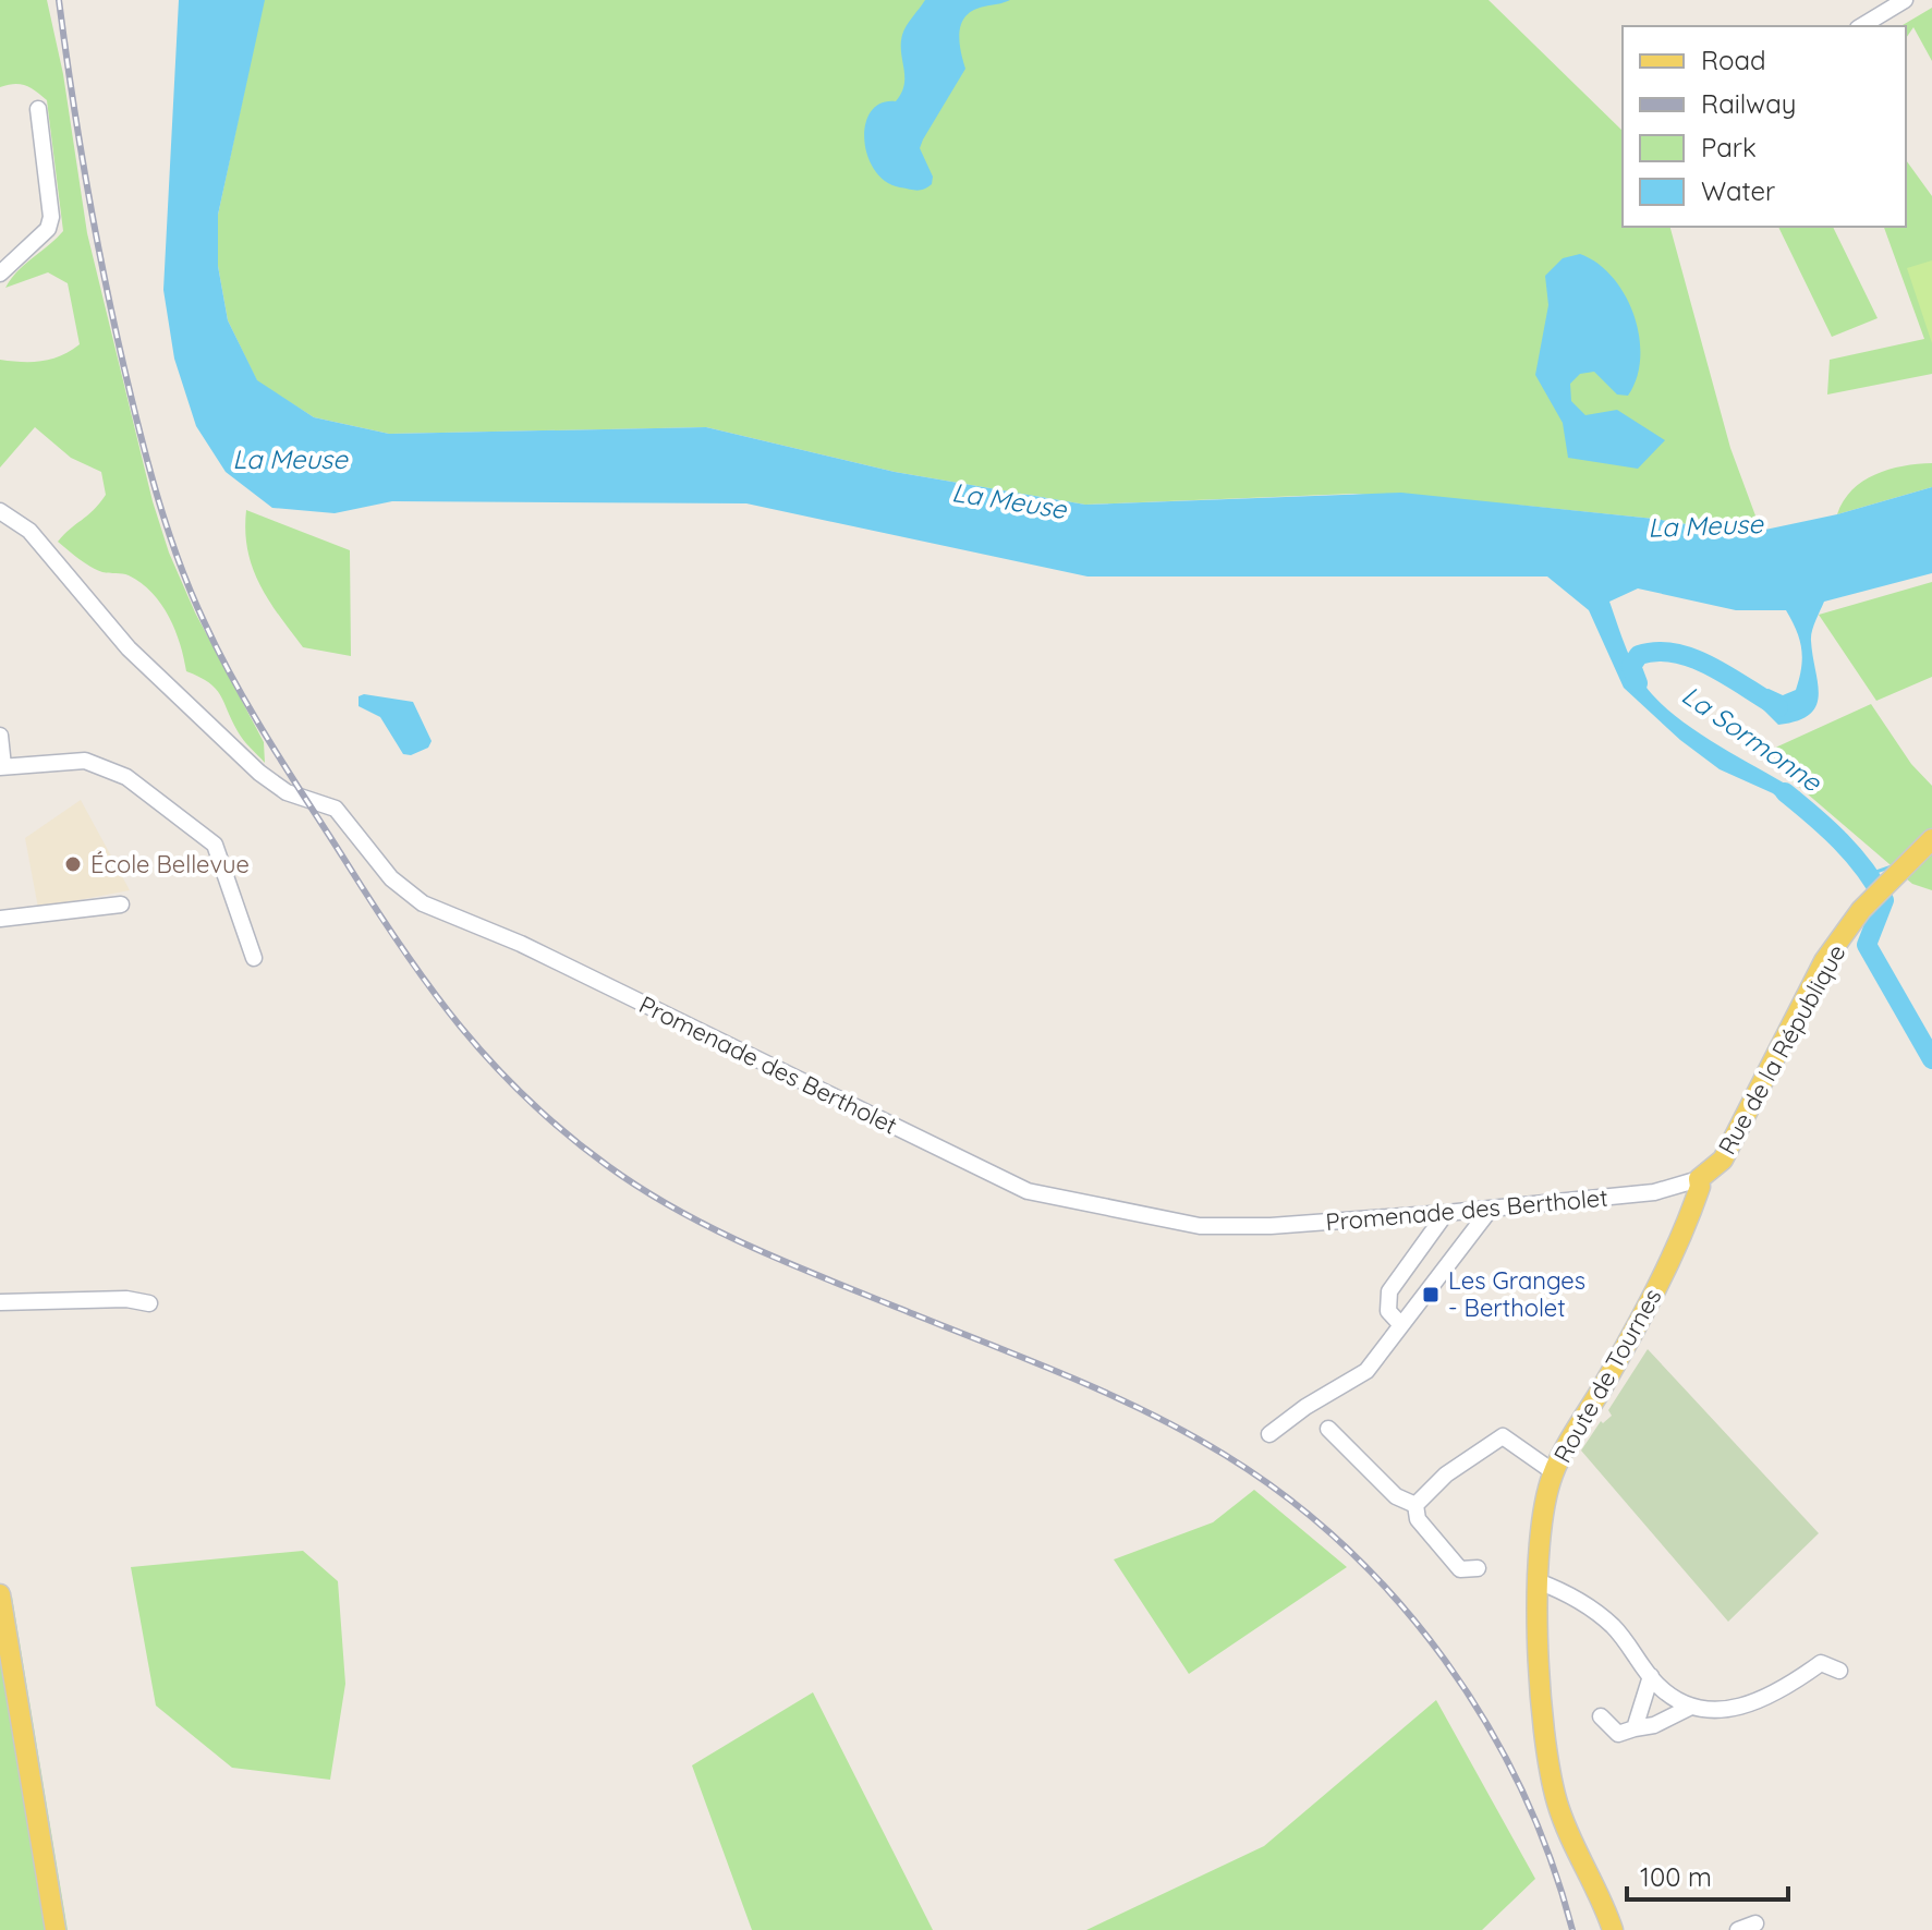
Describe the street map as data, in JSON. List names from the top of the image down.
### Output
{
  "streets": {
    "main road": ["Rue de la République", "Route de Tournes"],
    "street": ["Promenade des Bertholet"]
  },
  "crossings": [
    ["Rue de la République", "Promenade des Bertholet"],
    ["Rue de la République", "Route de Tournes"],
    ["Promenade des Bertholet", "Route de Tournes"]
  ],
  "water": ["La Meuse", "La Sormonne"],
  "places": {
    "other": ["École Bellevue"],
    "transit": ["Les Granges - Bertholet"]
  },
  "legend": [
    "Road",
    "Railway",
    "Park",
    "Water"
  ],
  "scale_bar": "100 m"
}
